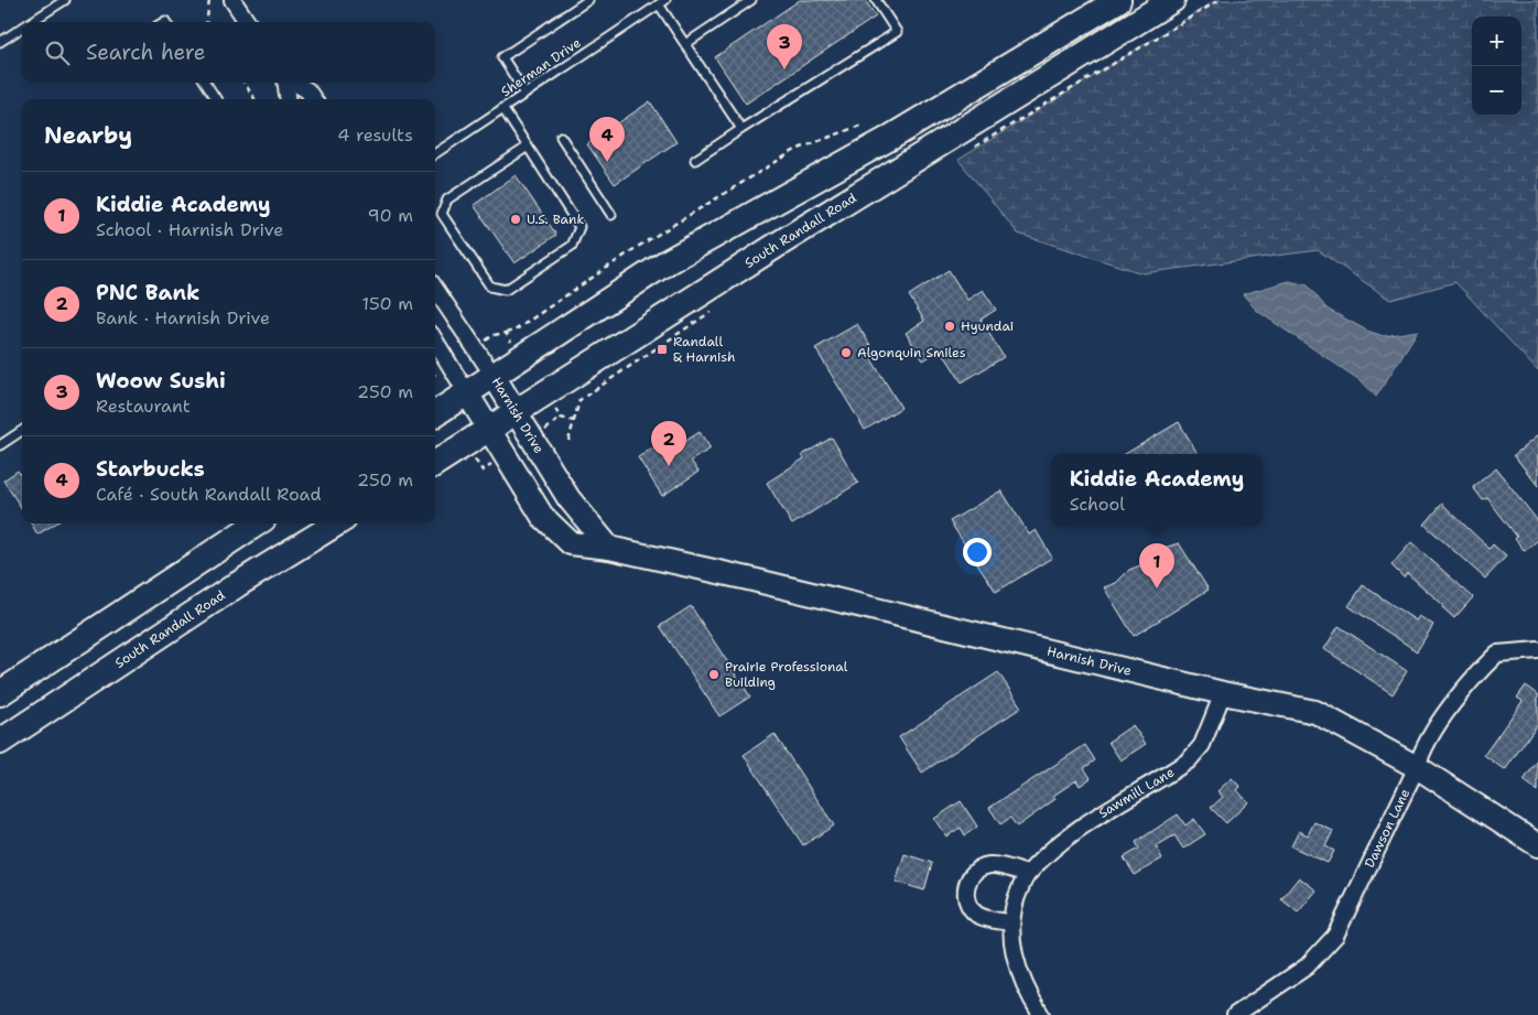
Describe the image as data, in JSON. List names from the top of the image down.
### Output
{
  "streets": {
    "main road": ["South Randall Road"],
    "street": ["Harnish Drive", "Sawmill Lane", "Dawson Lane"],
    "lane": ["Sherman Drive"]
  },
  "crossings": [
    ["South Randall Road", "Harnish Drive"],
    ["Harnish Drive", "Sawmill Lane"],
    ["Harnish Drive", "Dawson Lane"]
  ],
  "places": {
    "other": [
      "U.S. Bank",
      "Hyundai",
      "Algonquin Smiles",
      "Prairie Professional Building"
    ],
    "transit": ["Randall & Harnish"]
  },
  "page": {
    "map_buttons": ["+", "−"],
    "search": "Search here",
    "pins": [
      "3",
      "4",
      "2",
      "1"
    ],
    "heading": ["Nearby", "4 results"],
    "list": [
      {
        "mark": "1",
        "name": "Kiddie Academy",
        "note": "School · Harnish Drive",
        "value": "90 m"
      },
      {
        "mark": "2",
        "name": "PNC Bank",
        "note": "Bank · Harnish Drive",
        "value": "150 m"
      },
      {
        "mark": "3",
        "name": "Woow Sushi",
        "note": "Restaurant",
        "value": "250 m"
      },
      {
        "mark": "4",
        "name": "Starbucks",
        "note": "Café · South Randall Road",
        "value": "250 m"
      }
    ],
    "popup": ["Kiddie Academy", "School"]
  }
}
